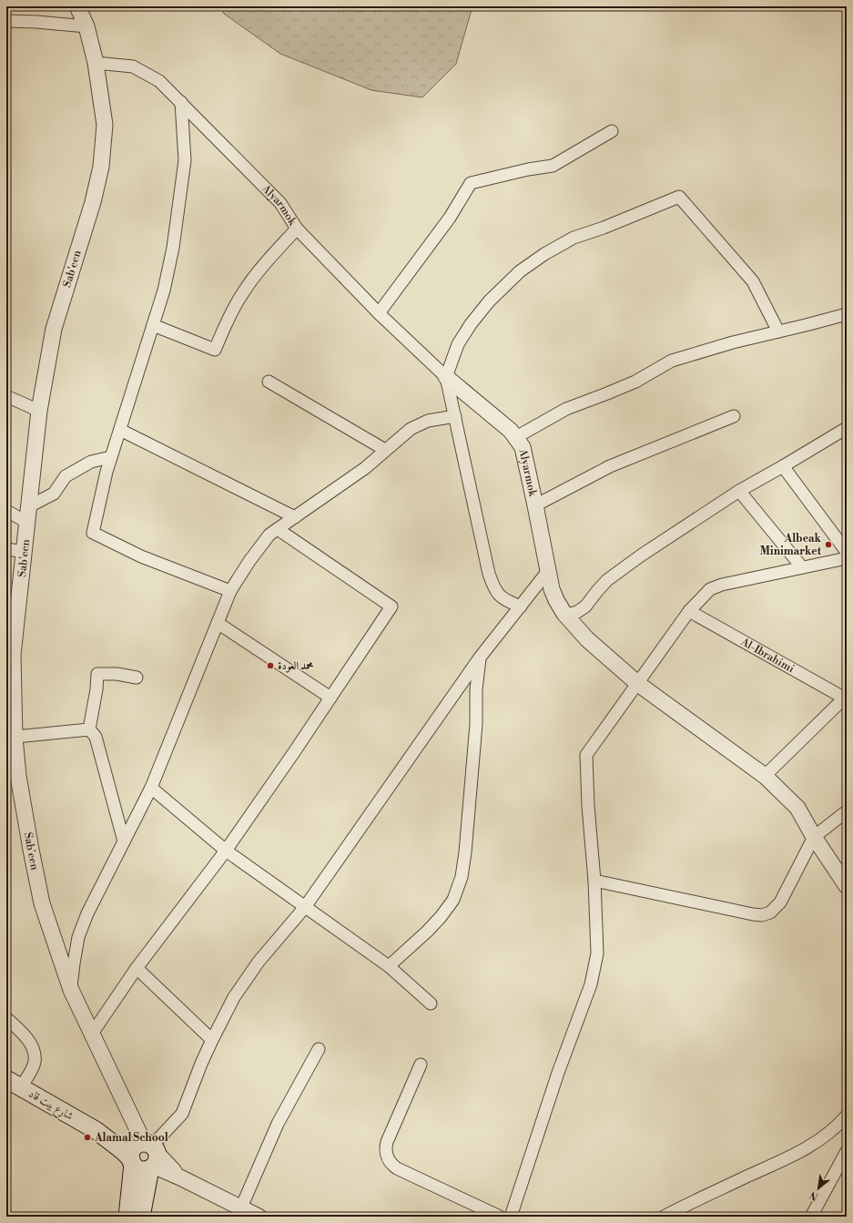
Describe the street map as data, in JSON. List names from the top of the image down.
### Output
{
  "streets": {
    "main road": ["شارع بيت قاد"],
    "street": ["Alyarmok", "Sab'een", "Al-Ibrahimi"]
  },
  "crossings": [
    ["Alyarmok", "Sab'een"],
    ["Sab'een", "شارع بيت قاد"]
  ],
  "places": ["Albeak Minimarket", "محمد العودة", "Alamal School"],
  "north": "bottom left"
}
